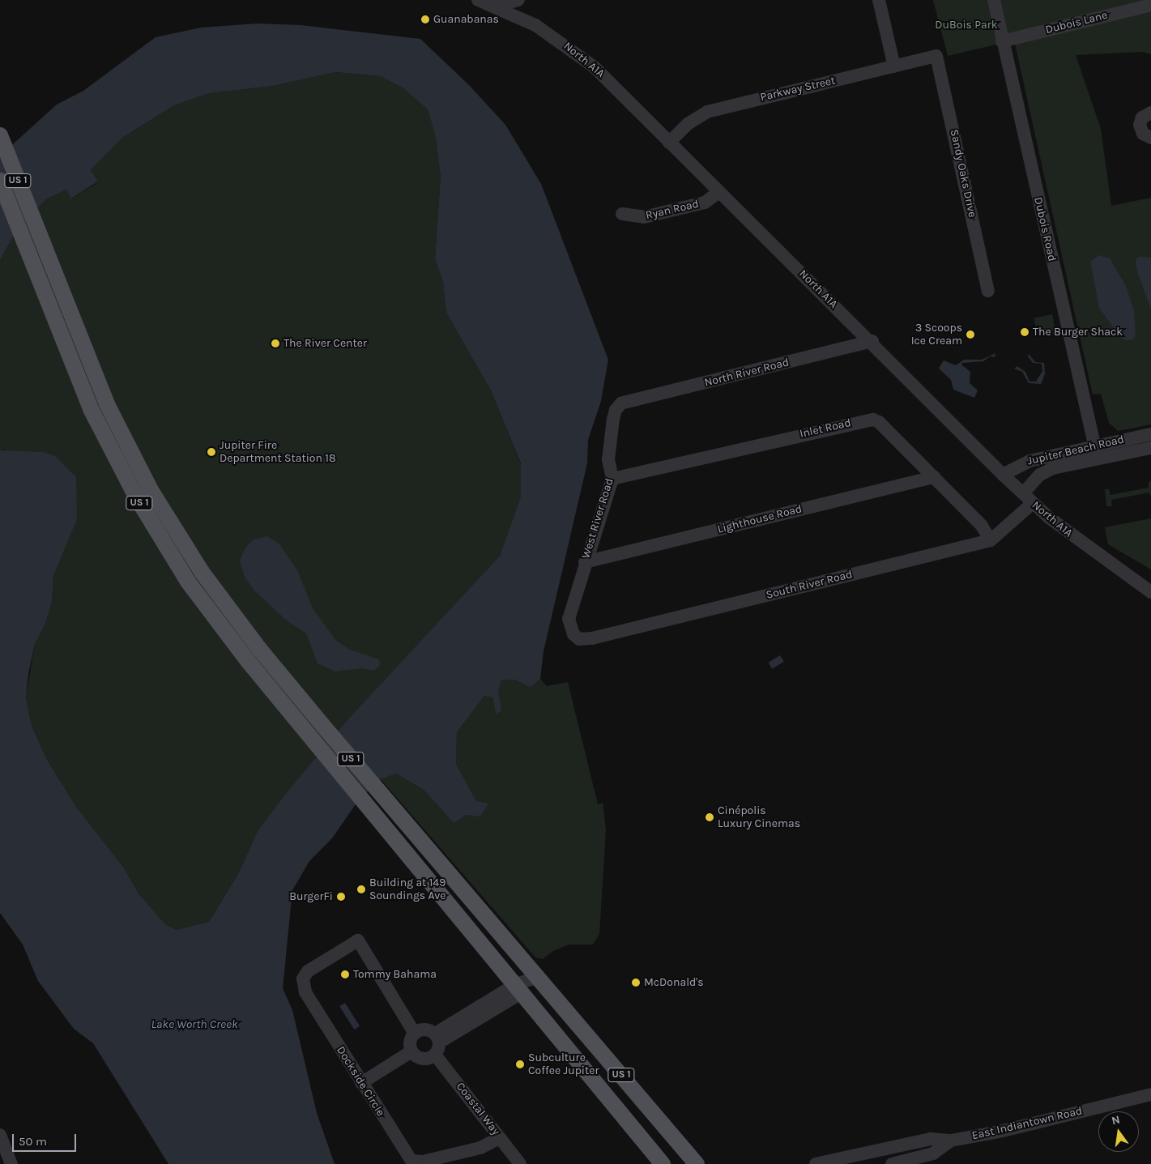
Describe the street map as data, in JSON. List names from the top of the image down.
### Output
{
  "streets": {
    "main road": ["US 1"],
    "street": [
      "Dubois Lane",
      "North A1A",
      "Parkway Street",
      "Sandy Oaks Drive",
      "Ryan Road",
      "Dubois Road",
      "North River Road",
      "Inlet Road",
      "Jupiter Beach Road",
      "West River Road",
      "Lighthouse Road",
      "South River Road",
      "Dockside Circle",
      "Coastal Way",
      "East Indiantown Road"
    ]
  },
  "crossings": [
    ["Dubois Lane", "Dubois Road"],
    ["North A1A", "Parkway Street"],
    ["North A1A", "Ryan Road"],
    ["North A1A", "North River Road"],
    ["North A1A", "Jupiter Beach Road"],
    ["North A1A", "South River Road"],
    ["Parkway Street", "Sandy Oaks Drive"],
    ["Dubois Road", "Jupiter Beach Road"],
    ["North River Road", "West River Road"],
    ["Inlet Road", "West River Road"],
    ["Inlet Road", "Lighthouse Road"],
    ["Inlet Road", "South River Road"],
    ["West River Road", "Lighthouse Road"],
    ["West River Road", "South River Road"],
    ["Dockside Circle", "Coastal Way"]
  ],
  "water": ["Lake Worth Creek"],
  "parks": ["DuBois Park"],
  "places": [
    "Guanabanas",
    "The Burger Shack",
    "3 Scoops Ice Cream",
    "The River Center",
    "Jupiter Fire Department Station 18",
    "Cinépolis Luxury Cinemas",
    "Building at 149 Soundings Ave",
    "BurgerFi",
    "Tommy Bahama",
    "McDonald's",
    "Subculture Coffee Jupiter"
  ],
  "scale_bar": "50 m",
  "north": "top"
}
